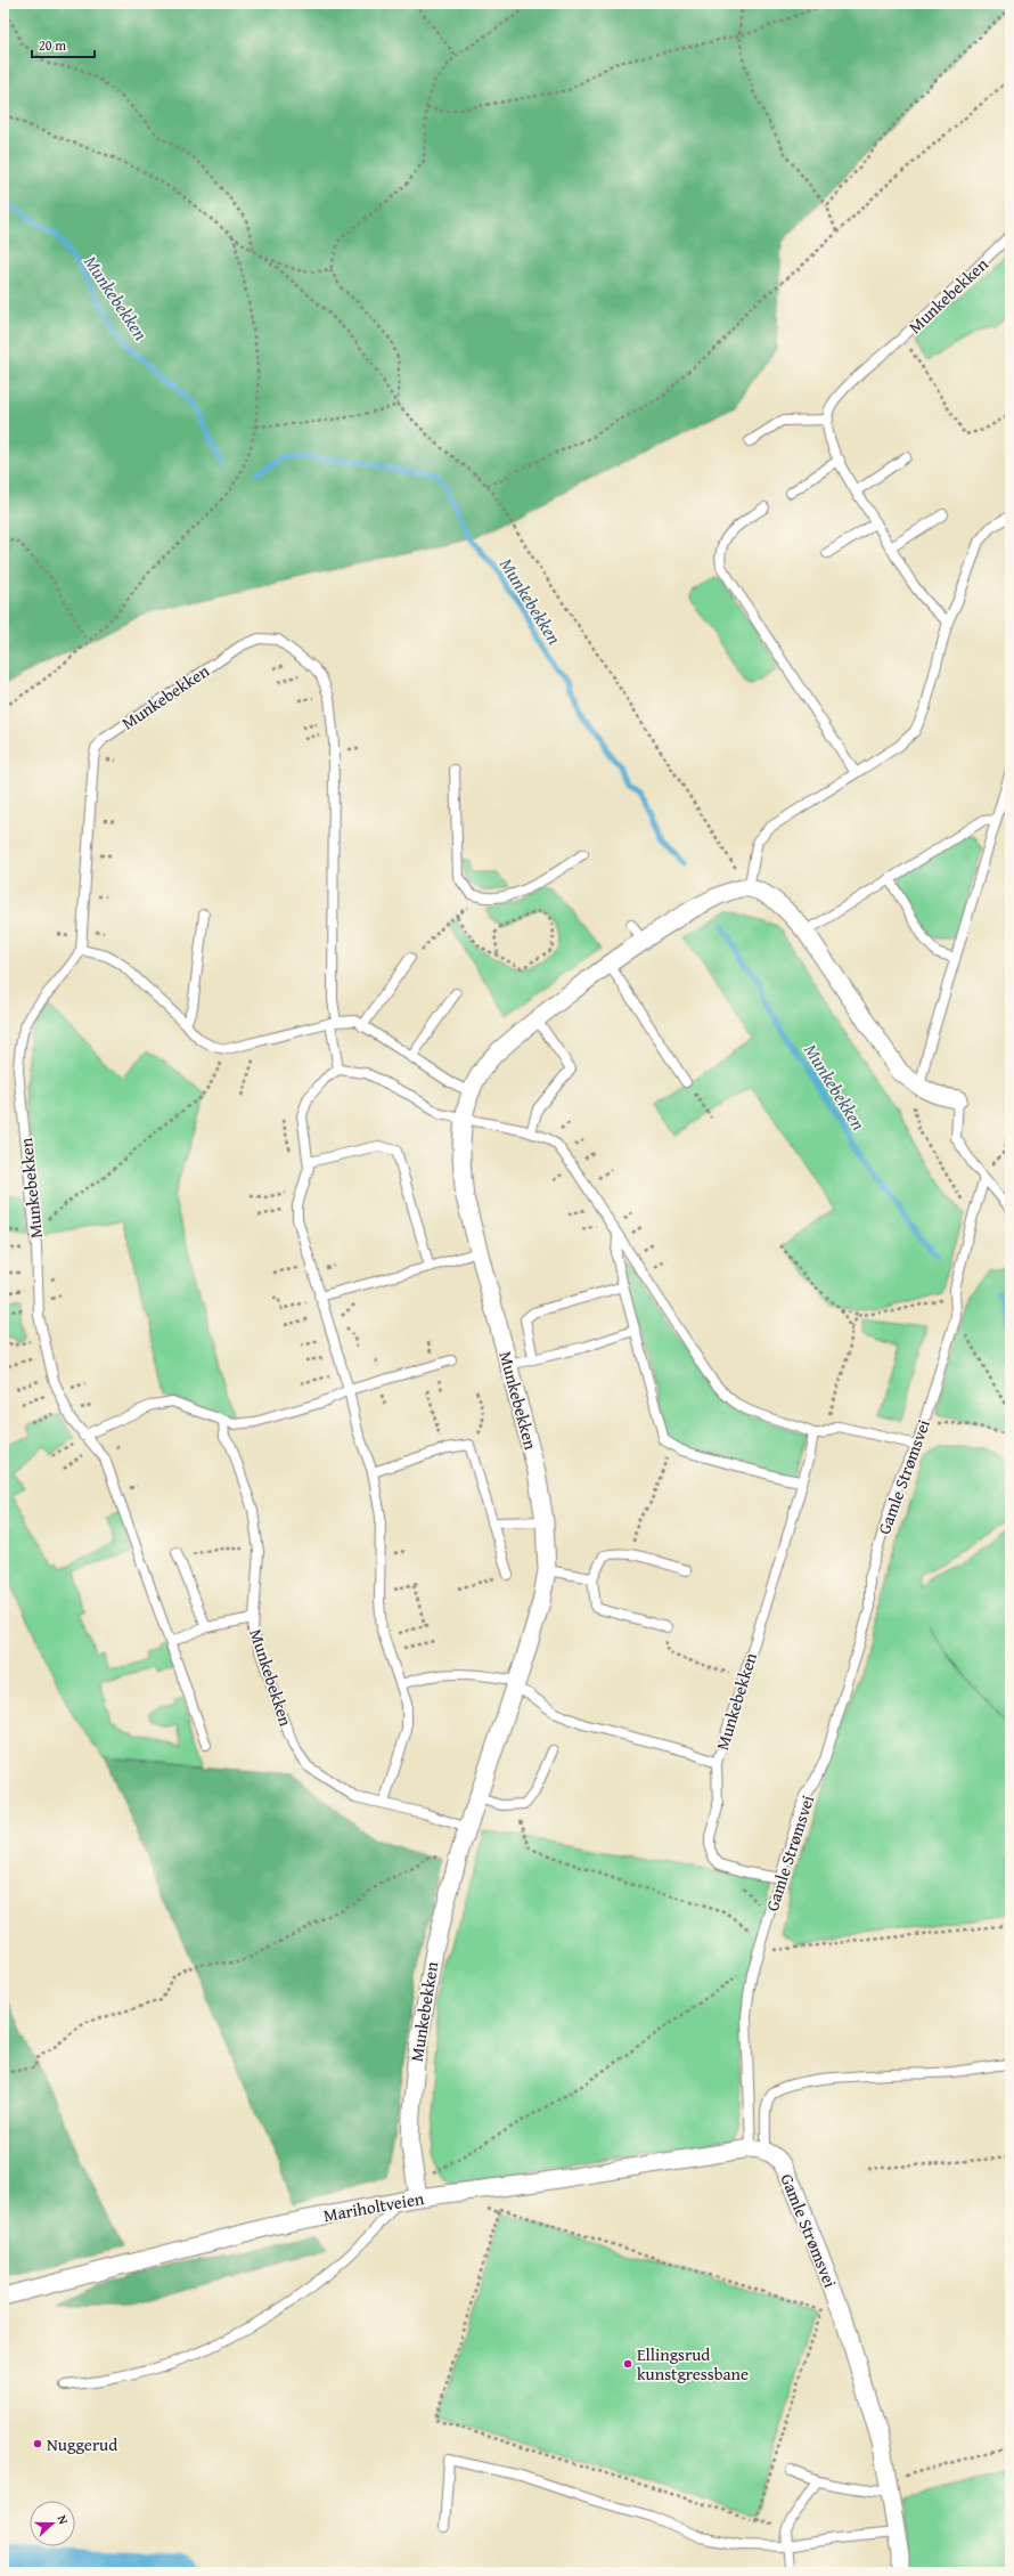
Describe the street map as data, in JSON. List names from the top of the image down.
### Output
{
  "streets": {
    "street": ["Munkebekken", "Gamle Strømsvei", "Mariholtveien"]
  },
  "crossings": [
    ["Munkebekken", "Mariholtveien"],
    ["Gamle Strømsvei", "Mariholtveien"]
  ],
  "water": ["Munkebekken"],
  "places": ["Ellingsrud kunstgressbane", "Nuggerud"],
  "scale_bar": "20 m",
  "north": "right"
}
